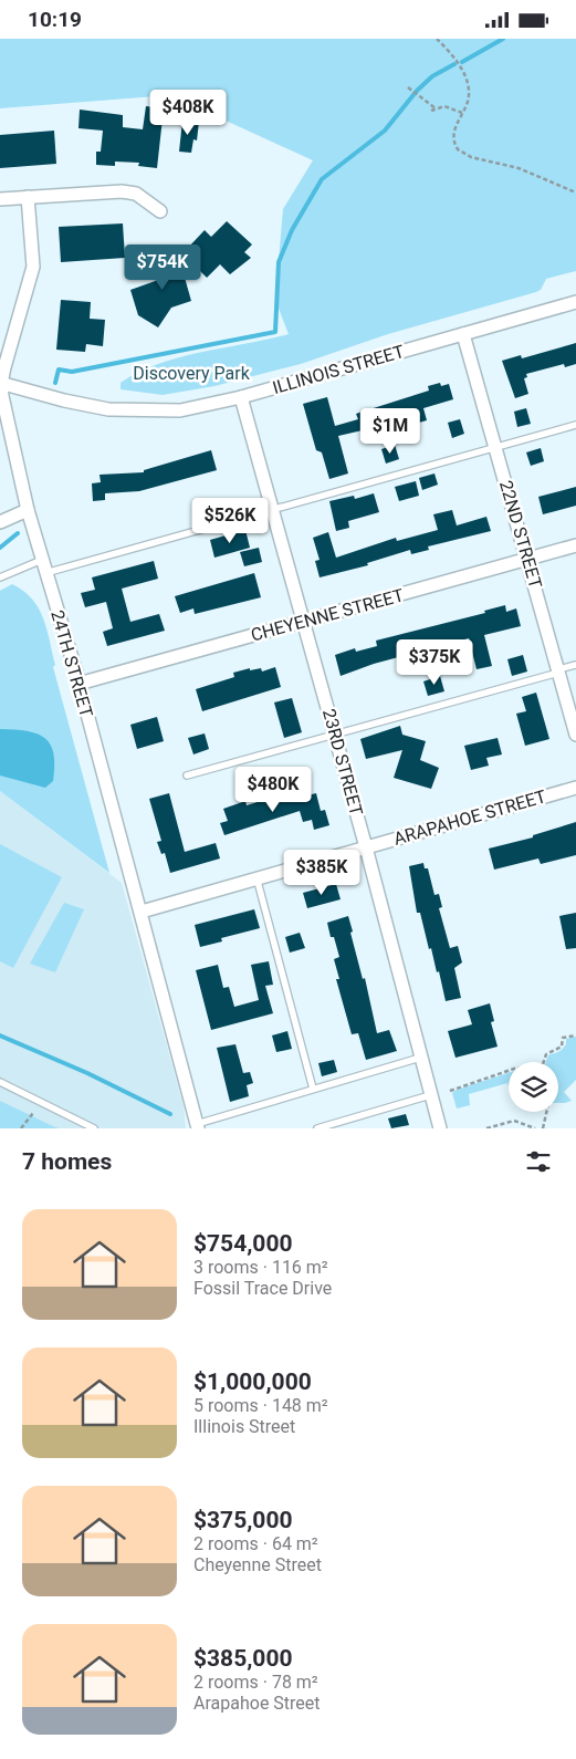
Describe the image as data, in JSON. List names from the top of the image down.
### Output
{
  "streets": {
    "street": [
      "ILLINOIS STREET",
      "22ND STREET",
      "CHEYENNE STREET",
      "24TH STREET",
      "23RD STREET",
      "ARAPAHOE STREET"
    ]
  },
  "crossings": [
    ["ILLINOIS STREET", "22ND STREET"],
    ["ILLINOIS STREET", "24TH STREET"],
    ["ILLINOIS STREET", "23RD STREET"],
    ["22ND STREET", "CHEYENNE STREET"],
    ["CHEYENNE STREET", "24TH STREET"],
    ["CHEYENNE STREET", "23RD STREET"],
    ["24TH STREET", "ARAPAHOE STREET"],
    ["23RD STREET", "ARAPAHOE STREET"]
  ],
  "parks": ["Discovery Park"],
  "page": {
    "status": "10:19",
    "price": [
      "$408K",
      "$754K",
      "$1M",
      "$526K",
      "$375K",
      "$480K",
      "$385K"
    ],
    "heading": "7 homes",
    "list": [
      {
        "name": "$754,000",
        "note": "3 rooms · 116 m² · Fossil Trace Drive"
      },
      {
        "name": "$1,000,000",
        "note": "5 rooms · 148 m² · Illinois Street"
      },
      {
        "name": "$375,000",
        "note": "2 rooms · 64 m² · Cheyenne Street"
      },
      {
        "name": "$385,000",
        "note": "2 rooms · 78 m² · Arapahoe Street"
      }
    ]
  }
}
